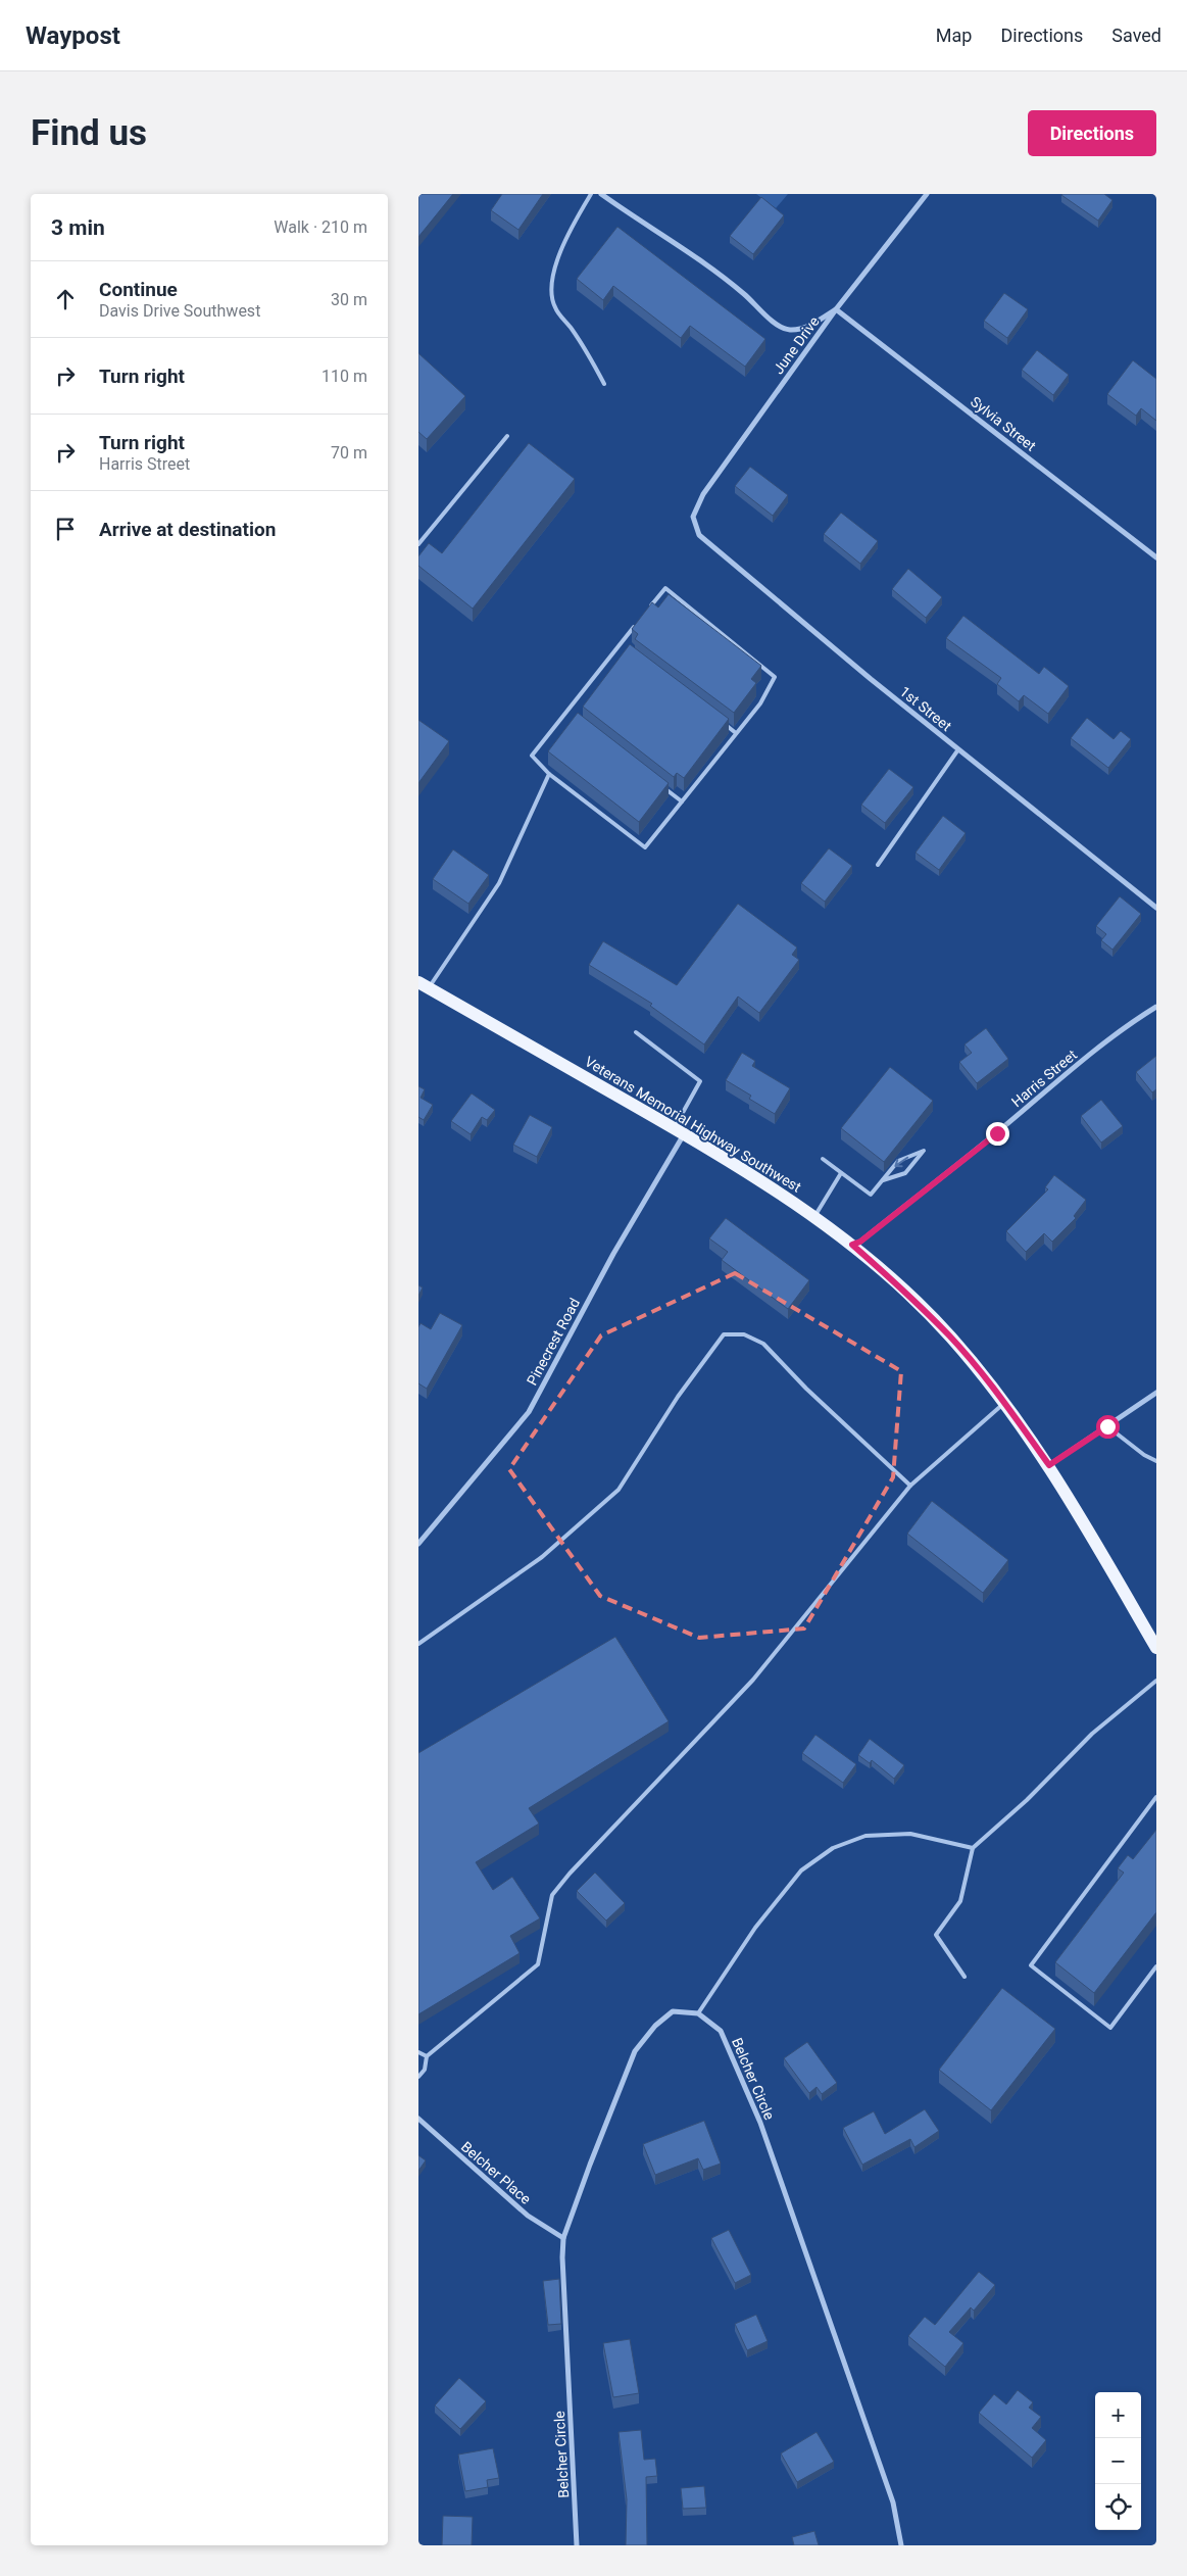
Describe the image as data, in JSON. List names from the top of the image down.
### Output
{
  "streets": {
    "main road": ["Veterans Memorial Highway Southwest"],
    "street": [
      "June Drive",
      "Sylvia Street",
      "1st Street",
      "Harris Street",
      "Pinecrest Road",
      "Belcher Circle",
      "Belcher Place"
    ]
  },
  "crossings": [
    ["June Drive", "Sylvia Street"],
    ["June Drive", "1st Street"],
    ["Harris Street", "Veterans Memorial Highway Southwest"],
    ["Veterans Memorial Highway Southwest", "Pinecrest Road"],
    ["Belcher Circle", "Belcher Place"]
  ],
  "page": {
    "header": "Waypost",
    "nav": ["Map", "Directions", "Saved"],
    "buttons": "Directions",
    "title": "Find us",
    "heading": ["3 min", "Walk · 210 m"],
    "list": [
      ["Continue", "Davis Drive Southwest", "30 m"],
      ["Turn right", "110 m"],
      ["Turn right", "Harris Street", "70 m"],
      "Arrive at destination"
    ],
    "map_buttons": ["+", "−"]
  }
}
